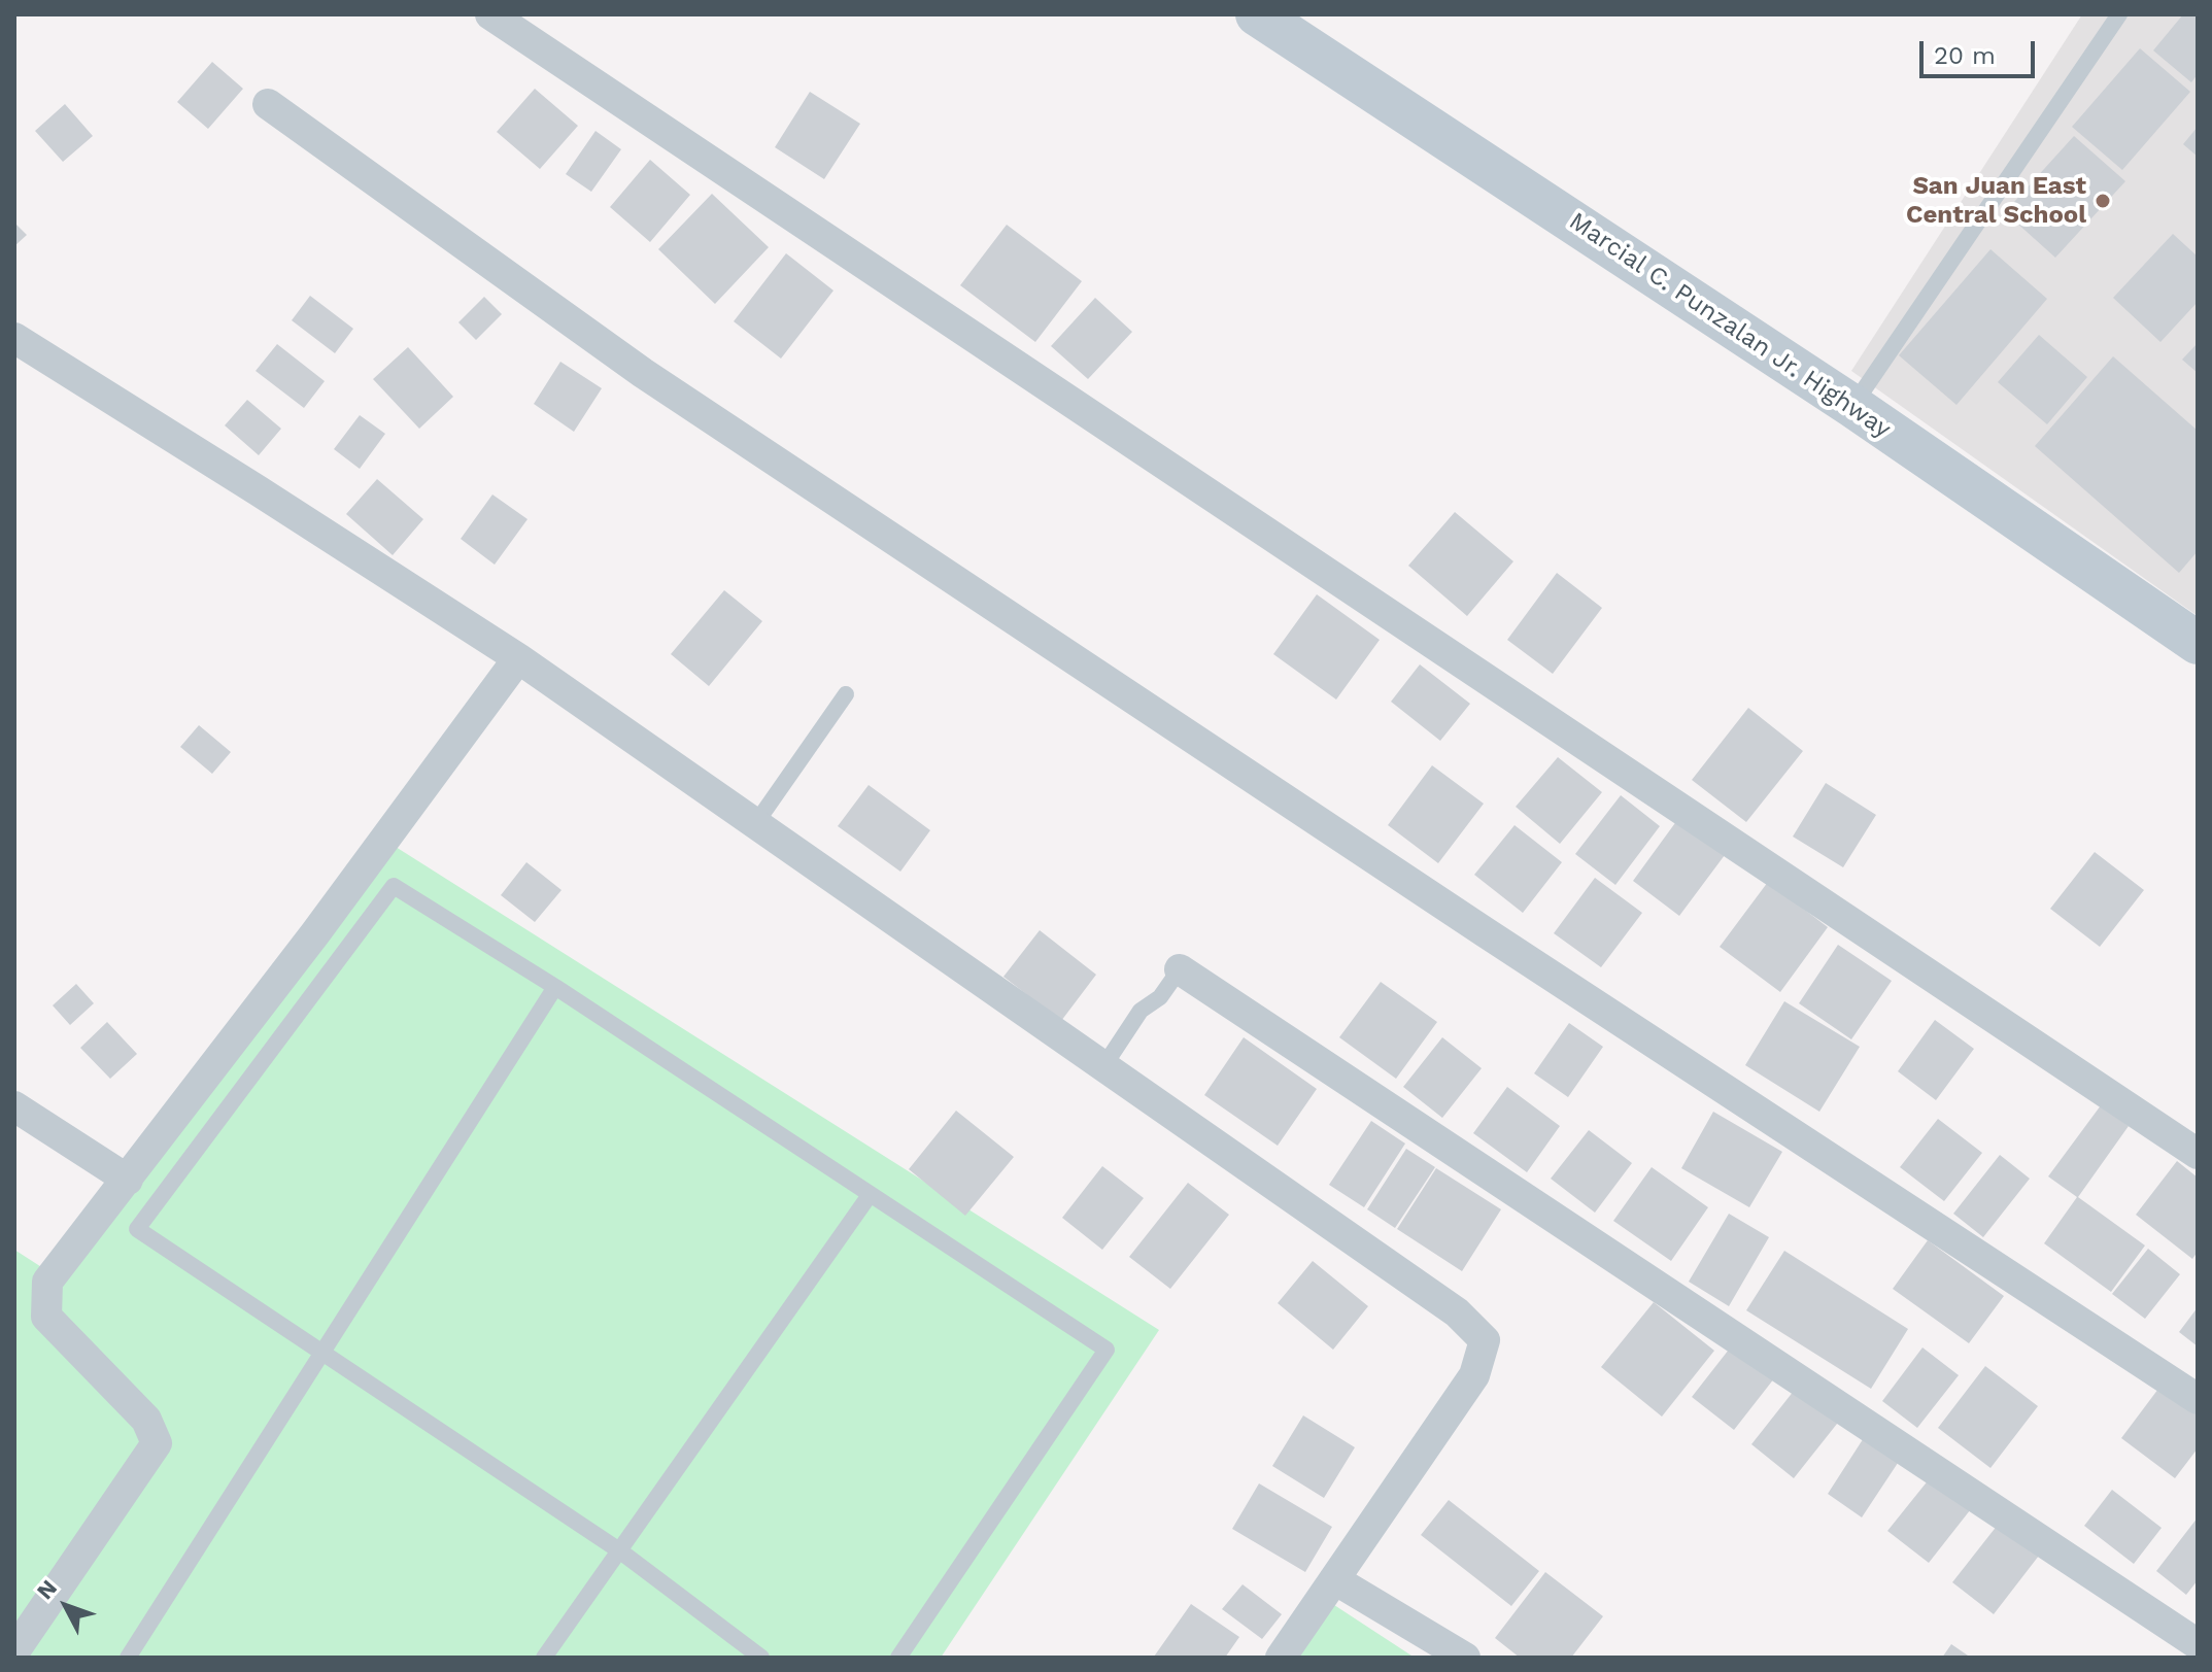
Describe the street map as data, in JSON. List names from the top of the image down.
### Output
{
  "streets": {
    "main road": ["Marcial C. Punzalan Jr. Highway"]
  },
  "places": ["San Juan East Central School"],
  "scale_bar": "20 m",
  "north": "top left"
}
